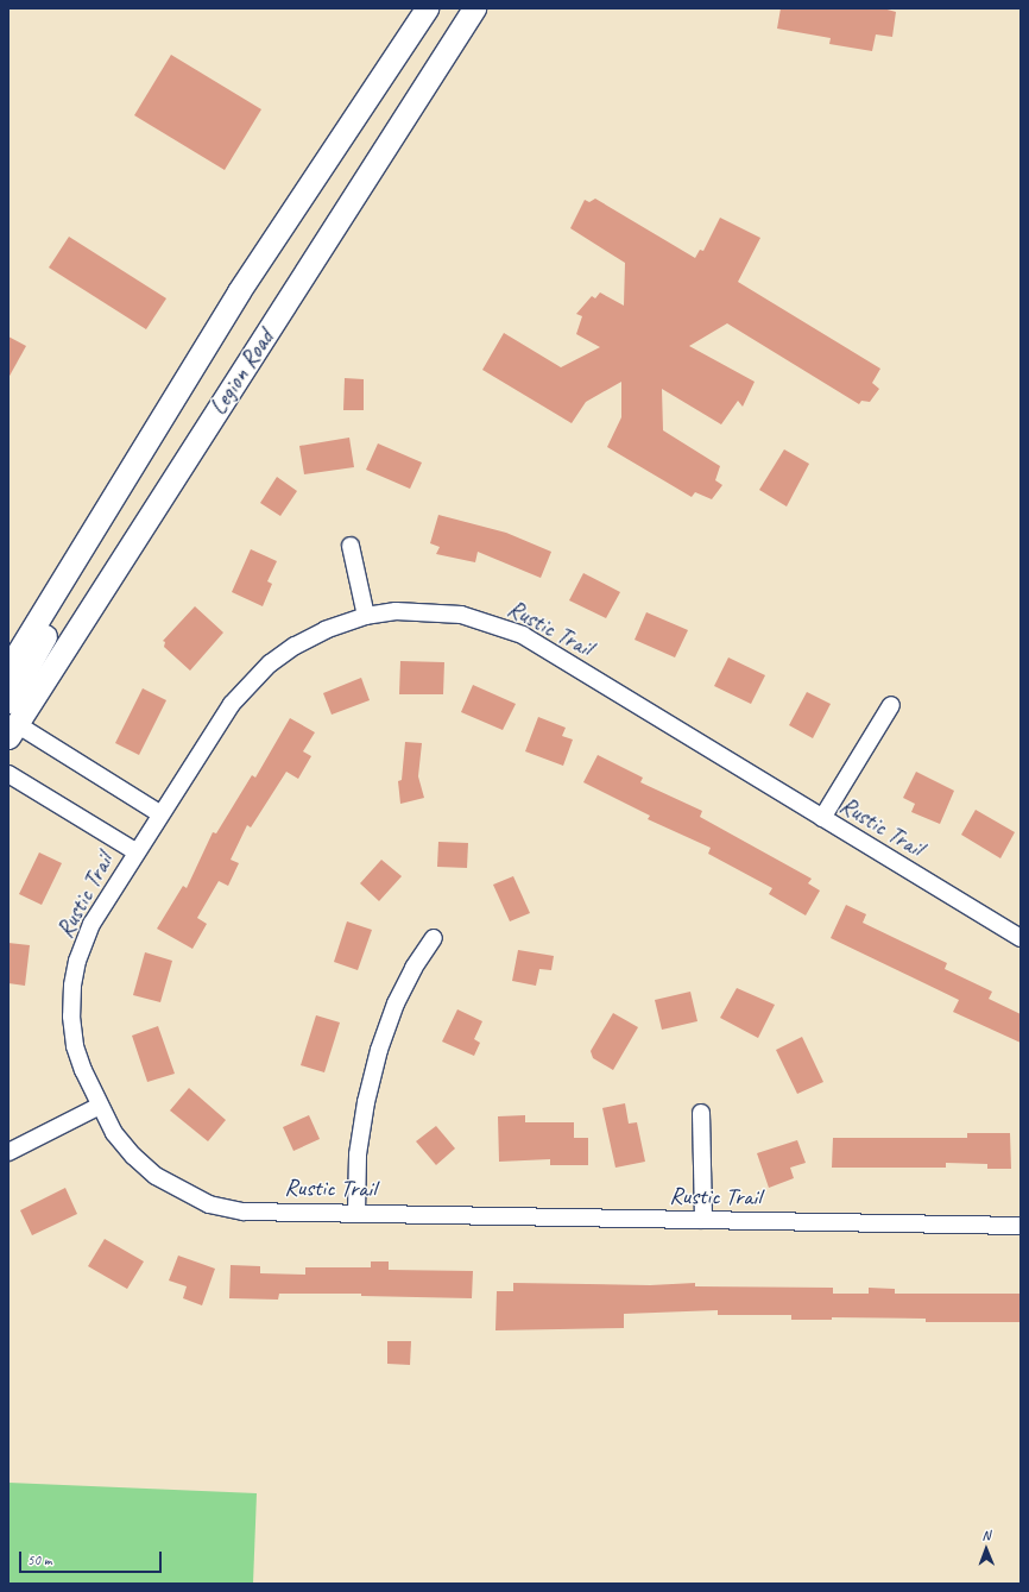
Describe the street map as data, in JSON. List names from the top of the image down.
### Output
{
  "streets": {
    "main road": ["Legion Road"],
    "street": ["Rustic Trail"]
  },
  "scale_bar": "50 m",
  "north": "top"
}
